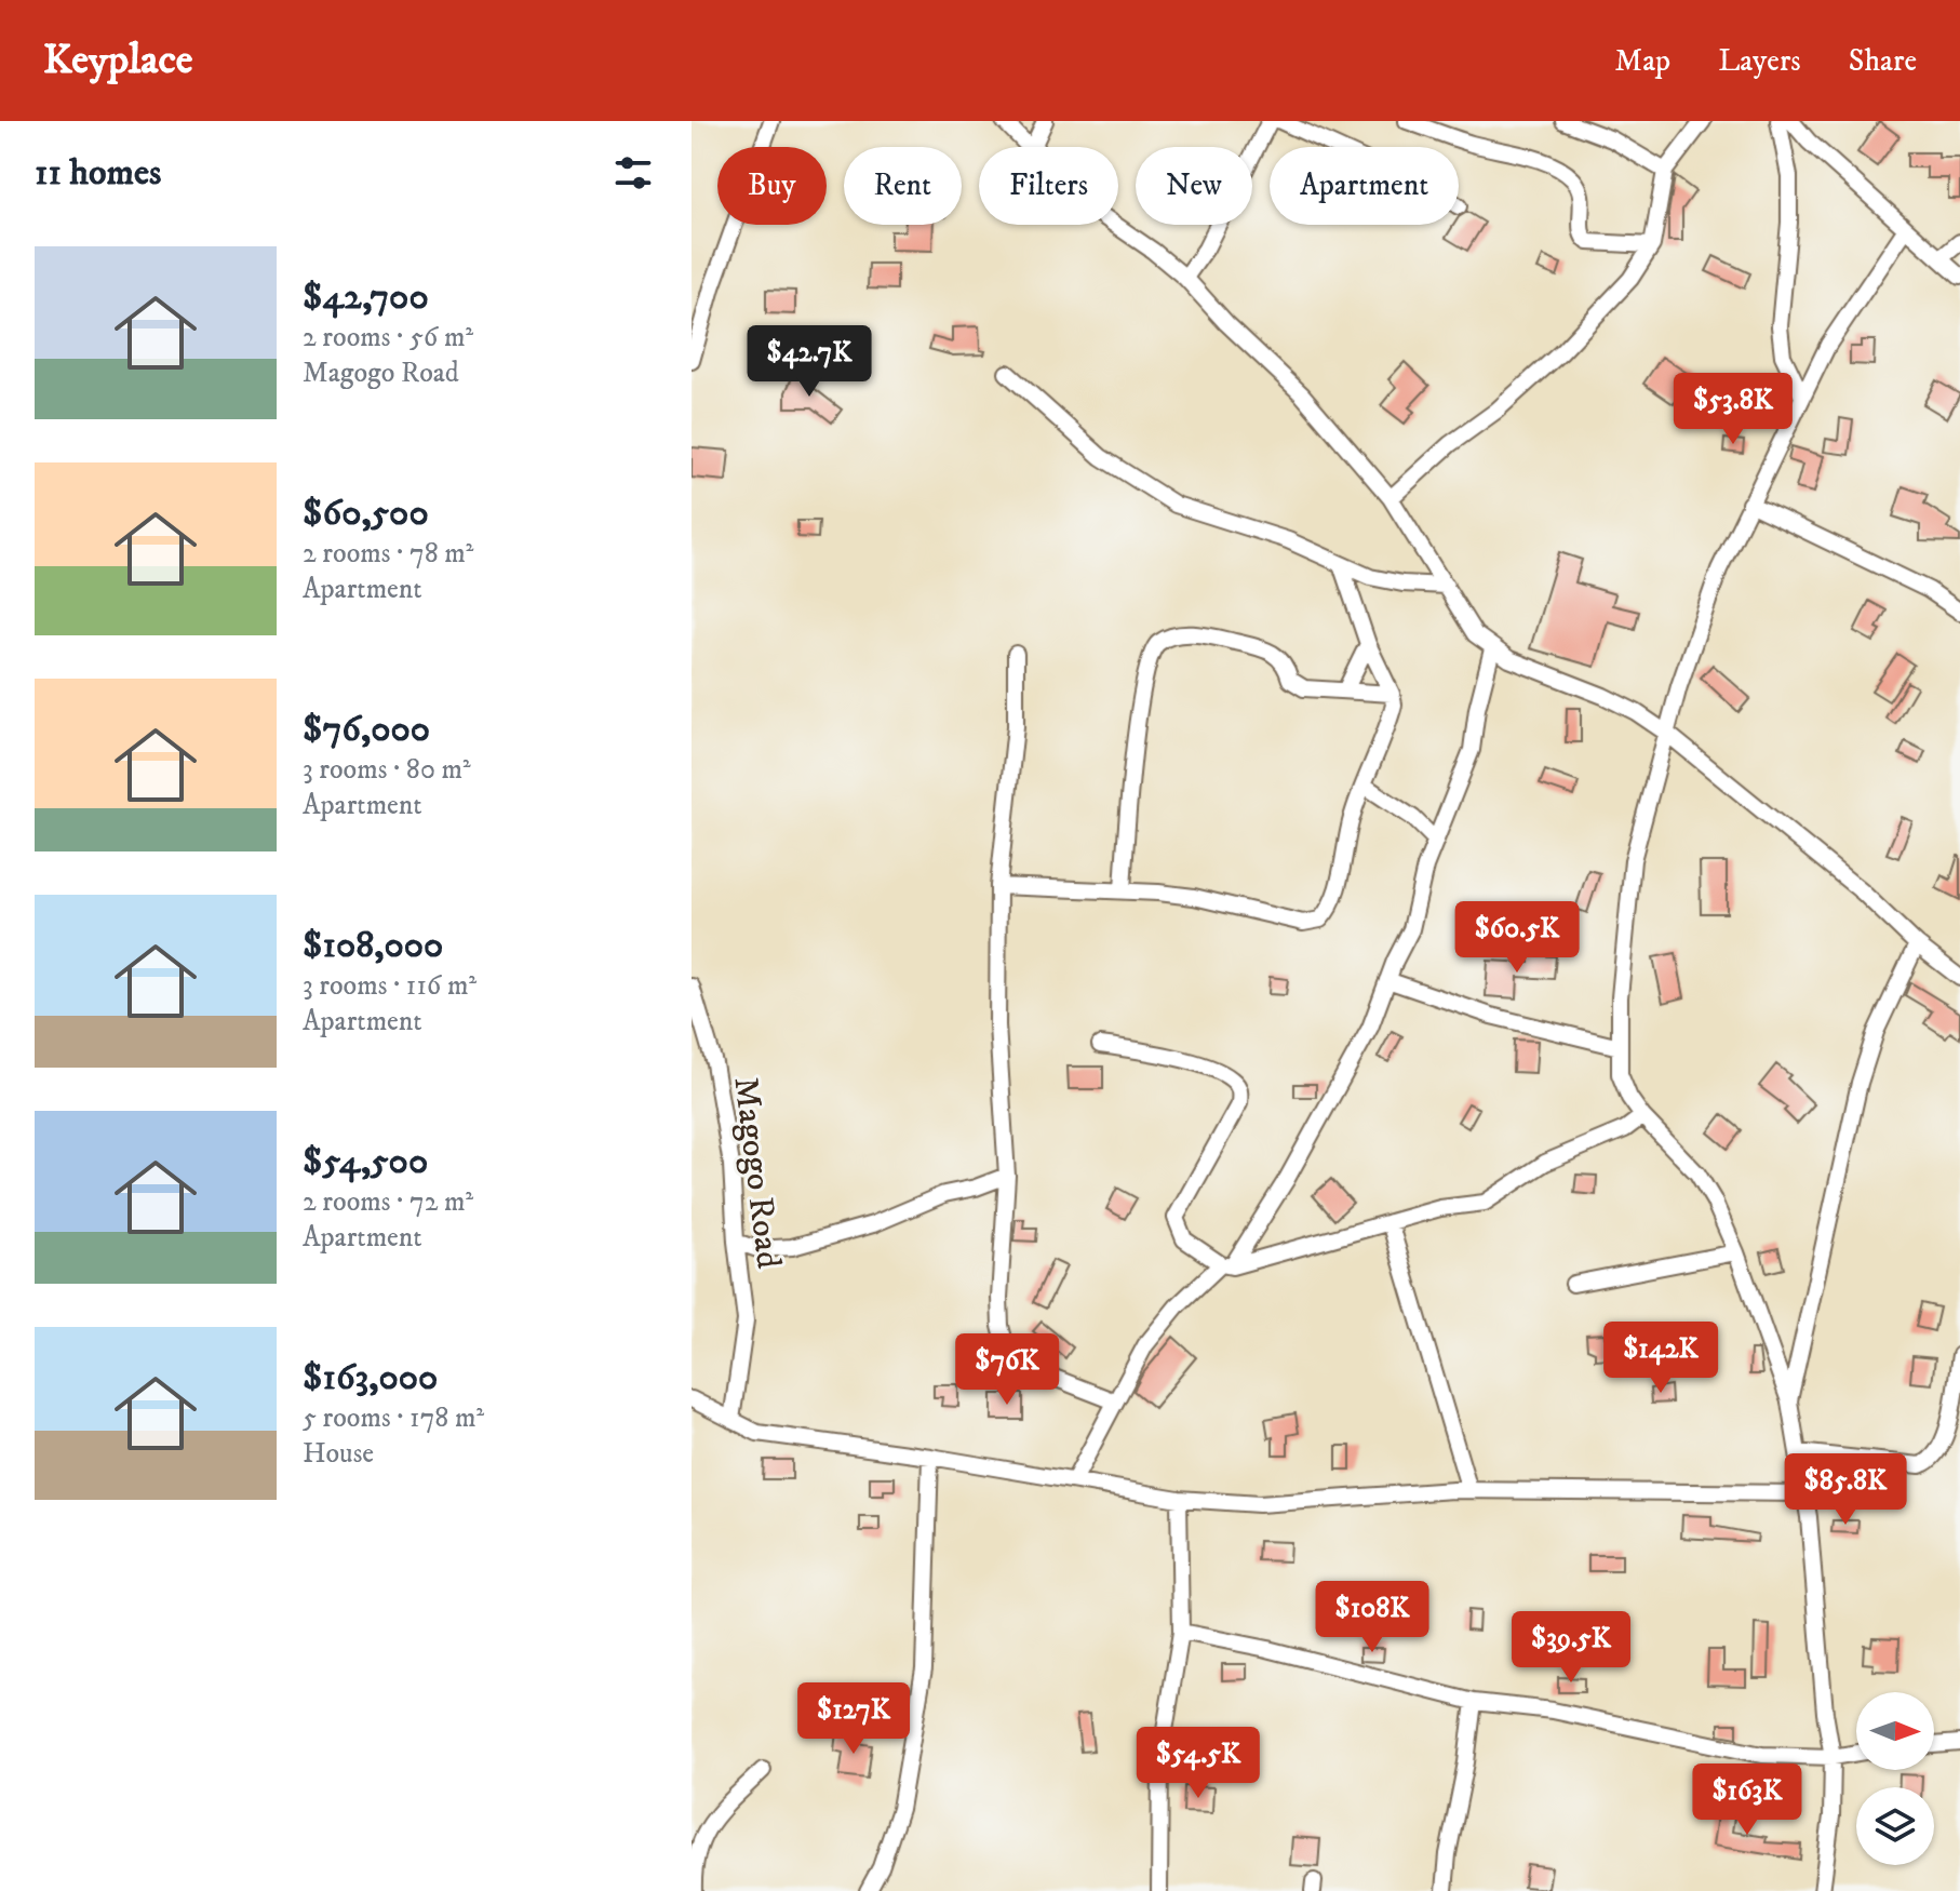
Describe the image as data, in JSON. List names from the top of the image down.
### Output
{
  "streets": {
    "street": ["Magogo Road"]
  },
  "north": "right",
  "page": {
    "header": "Keyplace",
    "nav": ["Map", "Layers", "Share"],
    "heading": "11 homes",
    "chip": [
      "Buy",
      "Rent",
      "Filters",
      "New",
      "Apartment"
    ],
    "list": [
      {
        "name": "$42,700",
        "note": "2 rooms · 56 m² · Magogo Road"
      },
      {
        "name": "$60,500",
        "note": "2 rooms · 78 m² · Apartment"
      },
      {
        "name": "$76,000",
        "note": "3 rooms · 80 m² · Apartment"
      },
      {
        "name": "$108,000",
        "note": "3 rooms · 116 m² · Apartment"
      },
      {
        "name": "$54,500",
        "note": "2 rooms · 72 m² · Apartment"
      },
      {
        "name": "$163,000",
        "note": "5 rooms · 178 m² · House"
      }
    ],
    "price": [
      "$42.7K",
      "$53.8K",
      "$60.5K",
      "$142K",
      "$76K",
      "$85.8K",
      "$108K",
      "$39.5K",
      "$127K",
      "$54.5K",
      "$163K"
    ]
  }
}
